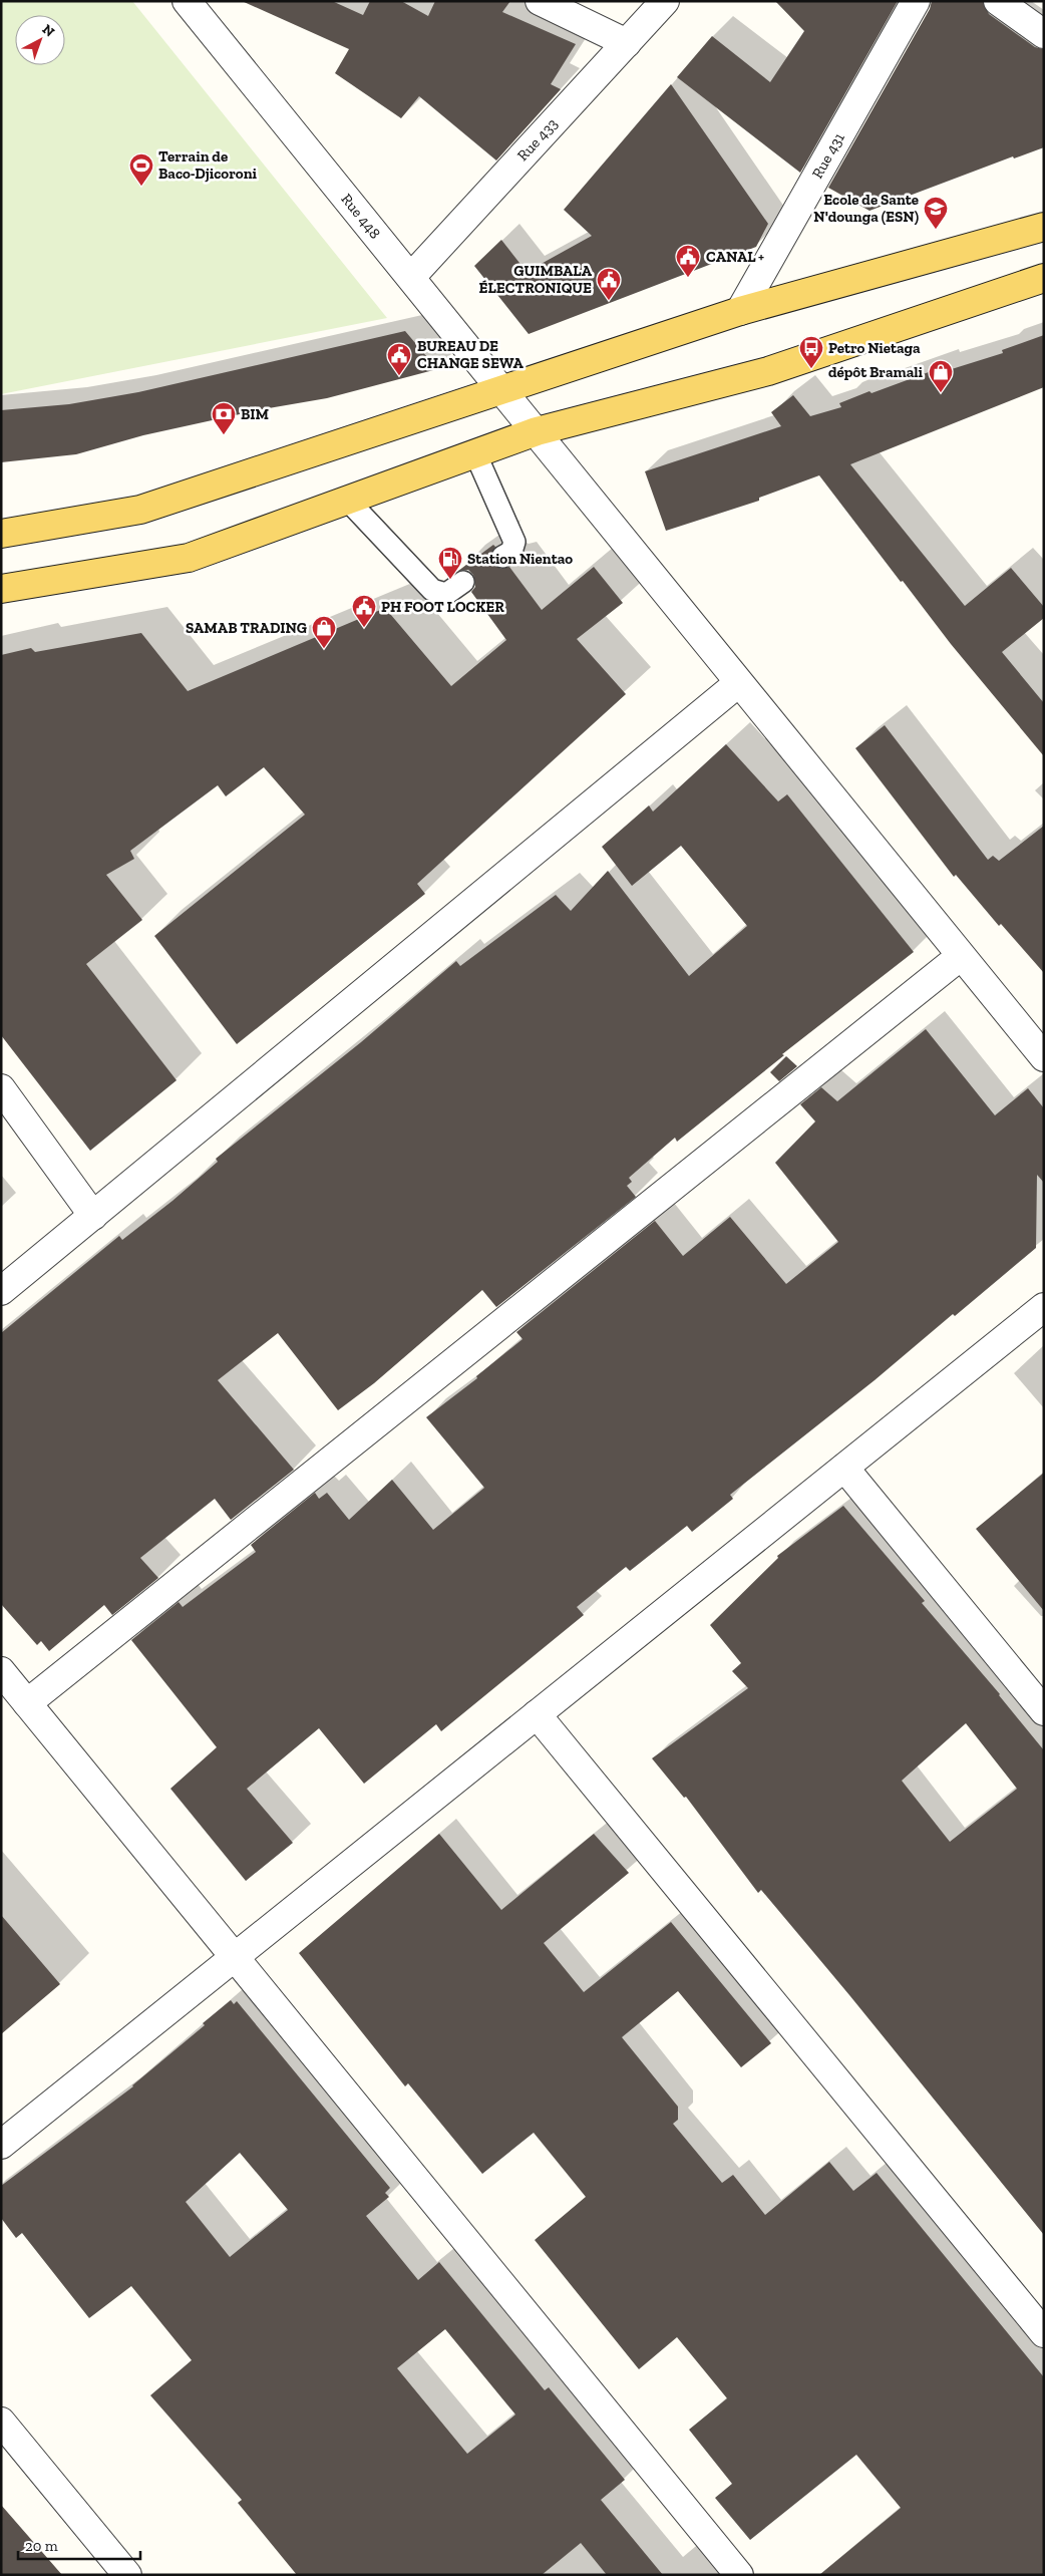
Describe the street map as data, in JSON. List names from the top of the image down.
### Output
{
  "streets": {
    "street": ["Rue 433", "Rue 431", "Rue 448"]
  },
  "crossings": [
    ["Rue 433", "Rue 448"]
  ],
  "places": {
    "sports": ["Terrain de Baco-Djicoroni"],
    "school or university": ["Ecole de Sante N'dounga (ESN)"],
    "public building": [
      "CANAL +",
      "GUIMBALA ÉLECTRONIQUE",
      "BUREAU DE CHANGE SEWA",
      "PH FOOT LOCKER"
    ],
    "bus stop": ["Petro Nietaga"],
    "shop": ["dépôt Bramali", "SAMAB TRADING"],
    "bank": ["BIM"],
    "fuel station": ["Station Nientao"]
  },
  "scale_bar": "20 m",
  "north": "top right"
}
